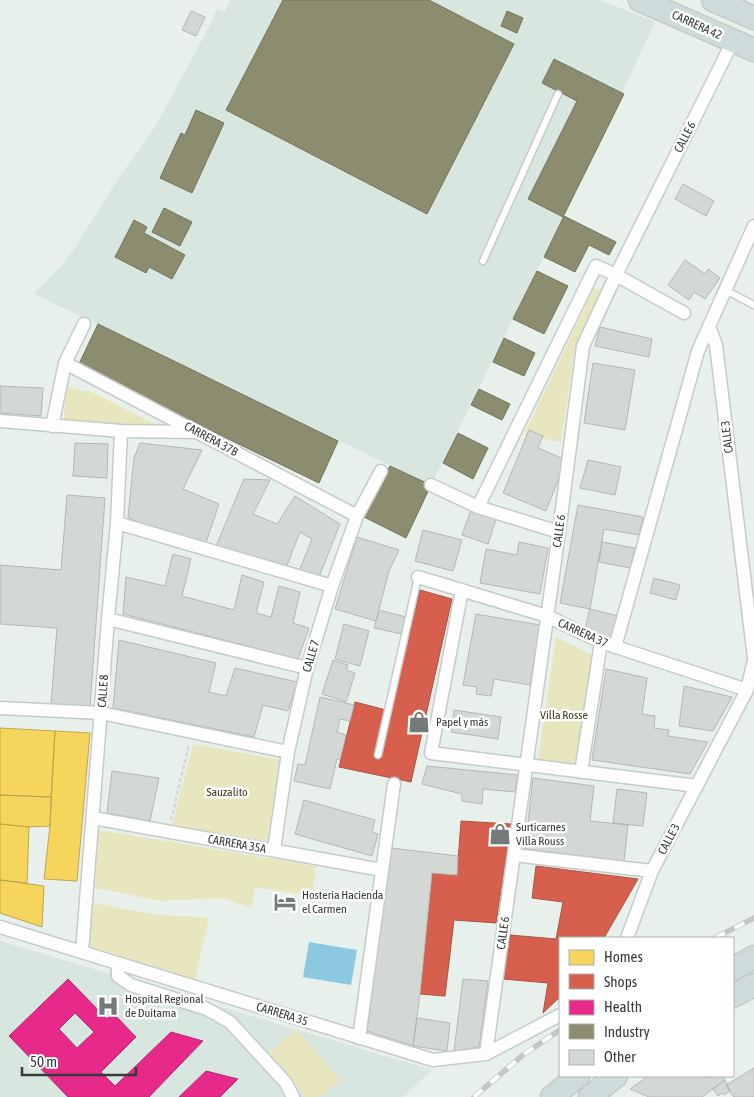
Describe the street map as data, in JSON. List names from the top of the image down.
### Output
{
  "streets": {
    "highway": ["CARRERA 42"],
    "street": [
      "CALLE 6",
      "CALLE 3",
      "CARRERA 37B",
      "CARRERA 37",
      "CALLE 7",
      "CALLE 8",
      "CARRERA 35A",
      "CARRERA 35"
    ]
  },
  "crossings": [
    ["CARRERA 42", "CALLE 6"],
    ["CALLE 6", "CARRERA 37"],
    ["CALLE 6", "CARRERA 35"],
    ["CALLE 3", "CARRERA 37"],
    ["CARRERA 37B", "CALLE 7"],
    ["CALLE 7", "CARRERA 35A"],
    ["CALLE 8", "CARRERA 35A"],
    ["CALLE 8", "CARRERA 35"]
  ],
  "parks": ["Villa Rosse", "Sauzalito"],
  "places": {
    "shop": ["Papel y más", "Surticarnes Villa Rouss"],
    "hotel": ["Hosteria Hacienda el Carmen"],
    "hospital": ["Hospital Regional de Duitama"]
  },
  "legend": [
    "Homes",
    "Shops",
    "Health",
    "Industry",
    "Other"
  ],
  "scale_bar": "50 m"
}
